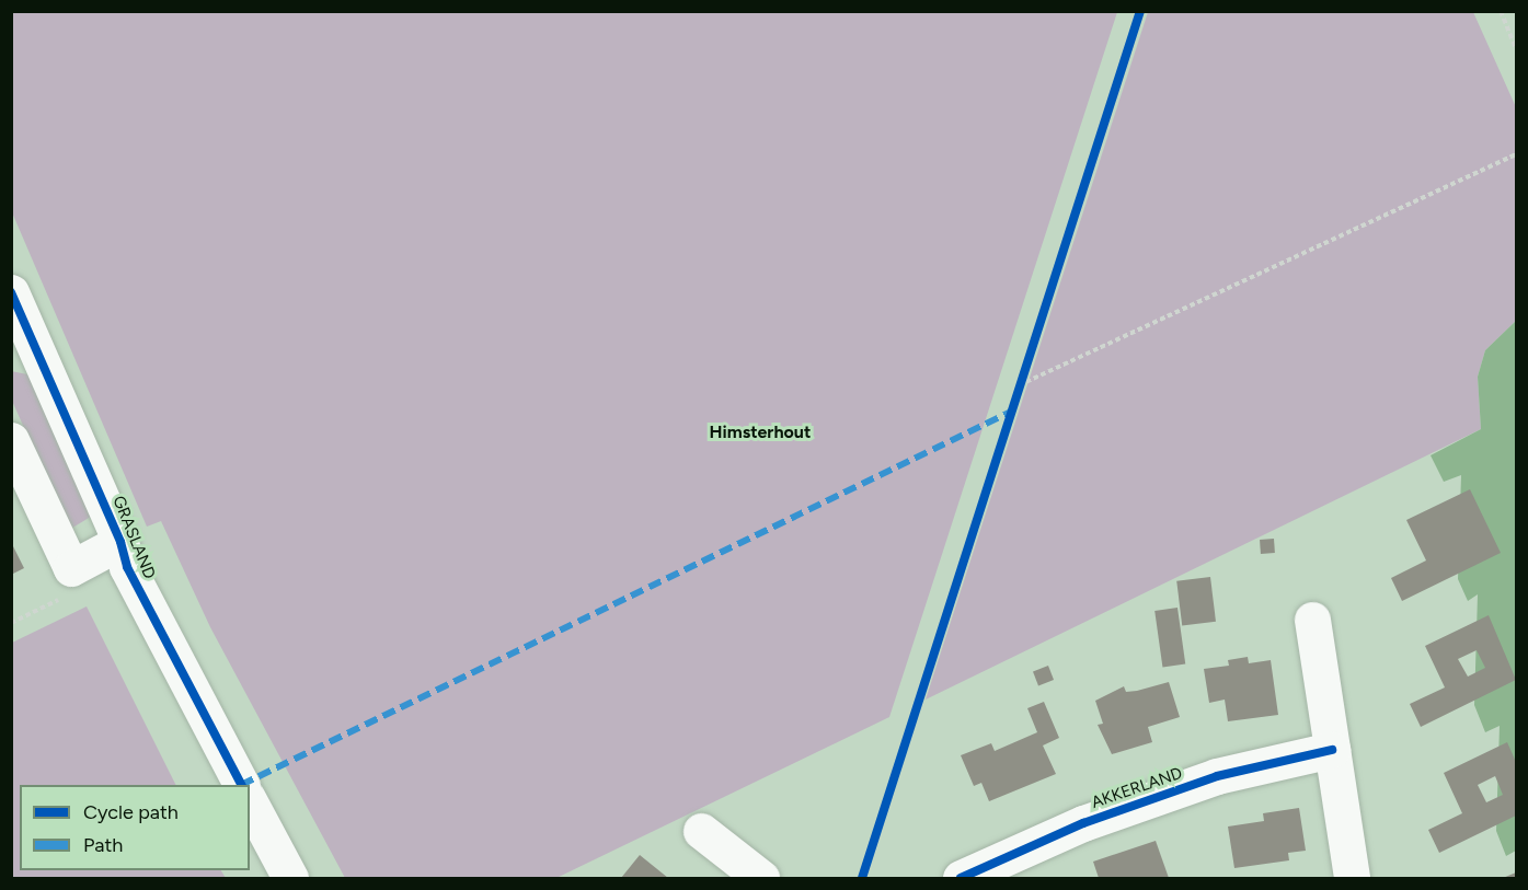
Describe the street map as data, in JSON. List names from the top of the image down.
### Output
{
  "streets": {
    "street": ["GRASLAND", "AKKERLAND"]
  },
  "districts": ["Himsterhout"],
  "legend": ["Cycle path", "Path"]
}
